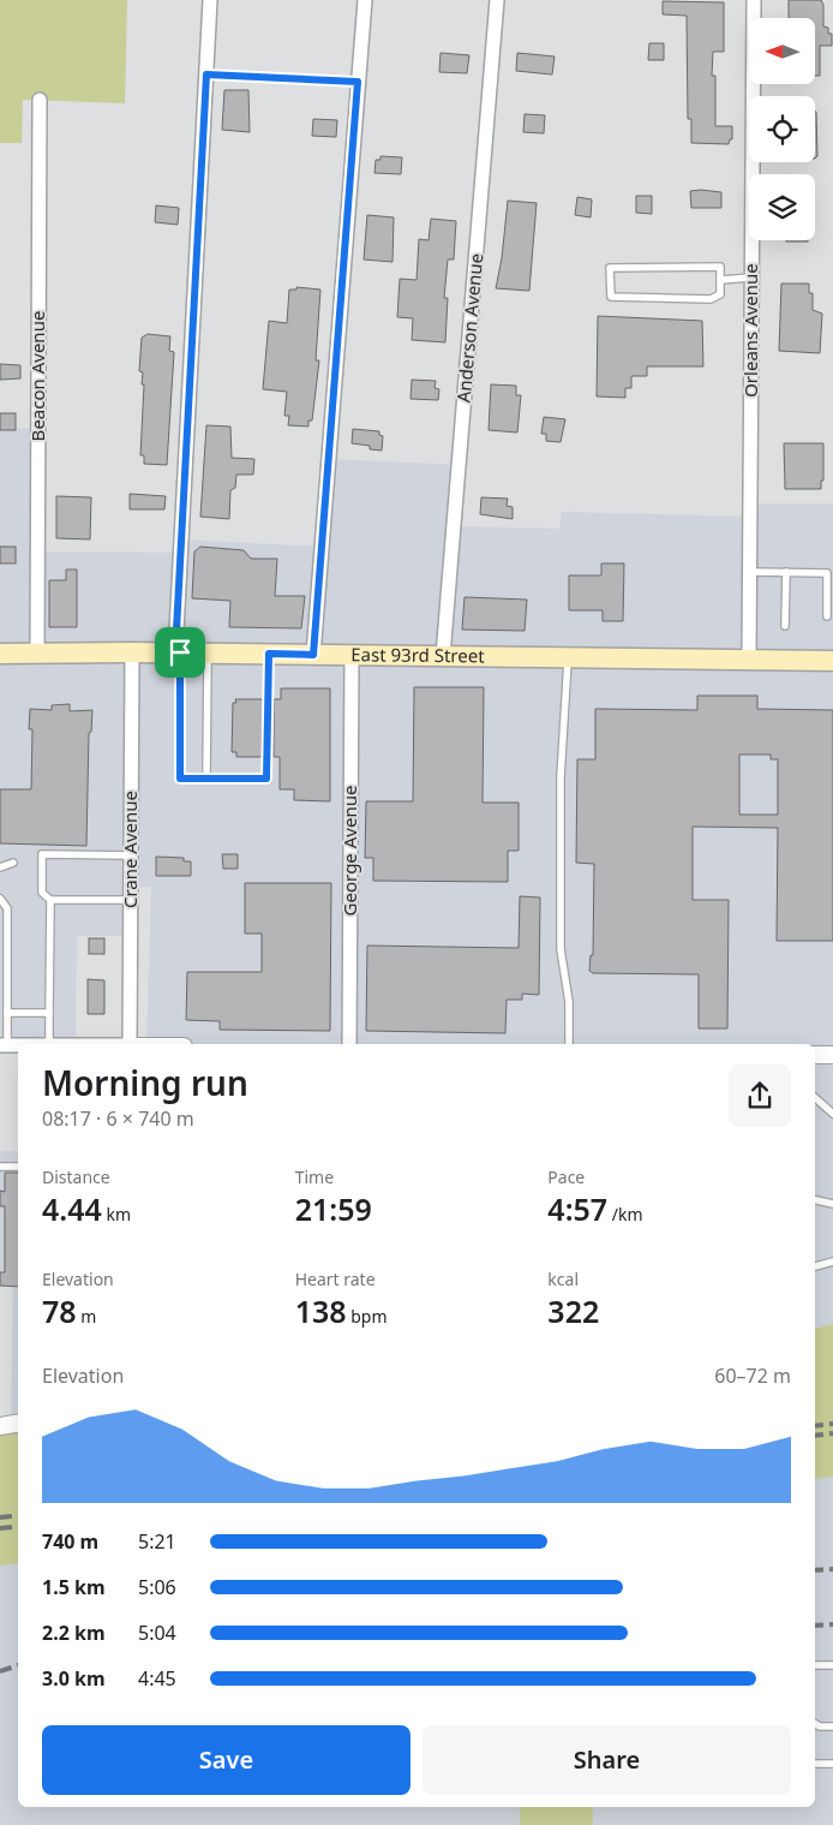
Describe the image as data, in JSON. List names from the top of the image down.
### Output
{
  "streets": {
    "main road": ["East 93rd Street"],
    "street": [
      "Anderson Avenue",
      "Orleans Avenue",
      "Beacon Avenue",
      "Crane Avenue",
      "George Avenue"
    ]
  },
  "crossings": [
    ["Anderson Avenue", "East 93rd Street"],
    ["Orleans Avenue", "East 93rd Street"],
    ["Beacon Avenue", "East 93rd Street"],
    ["East 93rd Street", "Crane Avenue"],
    ["East 93rd Street", "George Avenue"]
  ],
  "north": "left",
  "page": {
    "heading": ["Morning run", "08:17 · 6 × 740 m"],
    "stats": [
      ["Distance", "4.44 km"],
      ["Time", "21:59"],
      ["Pace", "4:57 /km"],
      ["Elevation", "78 m"],
      ["Heart rate", "138 bpm"],
      ["kcal", "322"]
    ],
    "chart": ["Elevation", "60–72 m"],
    "list": [
      {
        "name": "740 m",
        "note": "5:21"
      },
      {
        "name": "1.5 km",
        "note": "5:06"
      },
      {
        "name": "2.2 km",
        "note": "5:04"
      },
      {
        "name": "3.0 km",
        "note": "4:45"
      }
    ],
    "buttons": ["Save", "Share"]
  }
}
